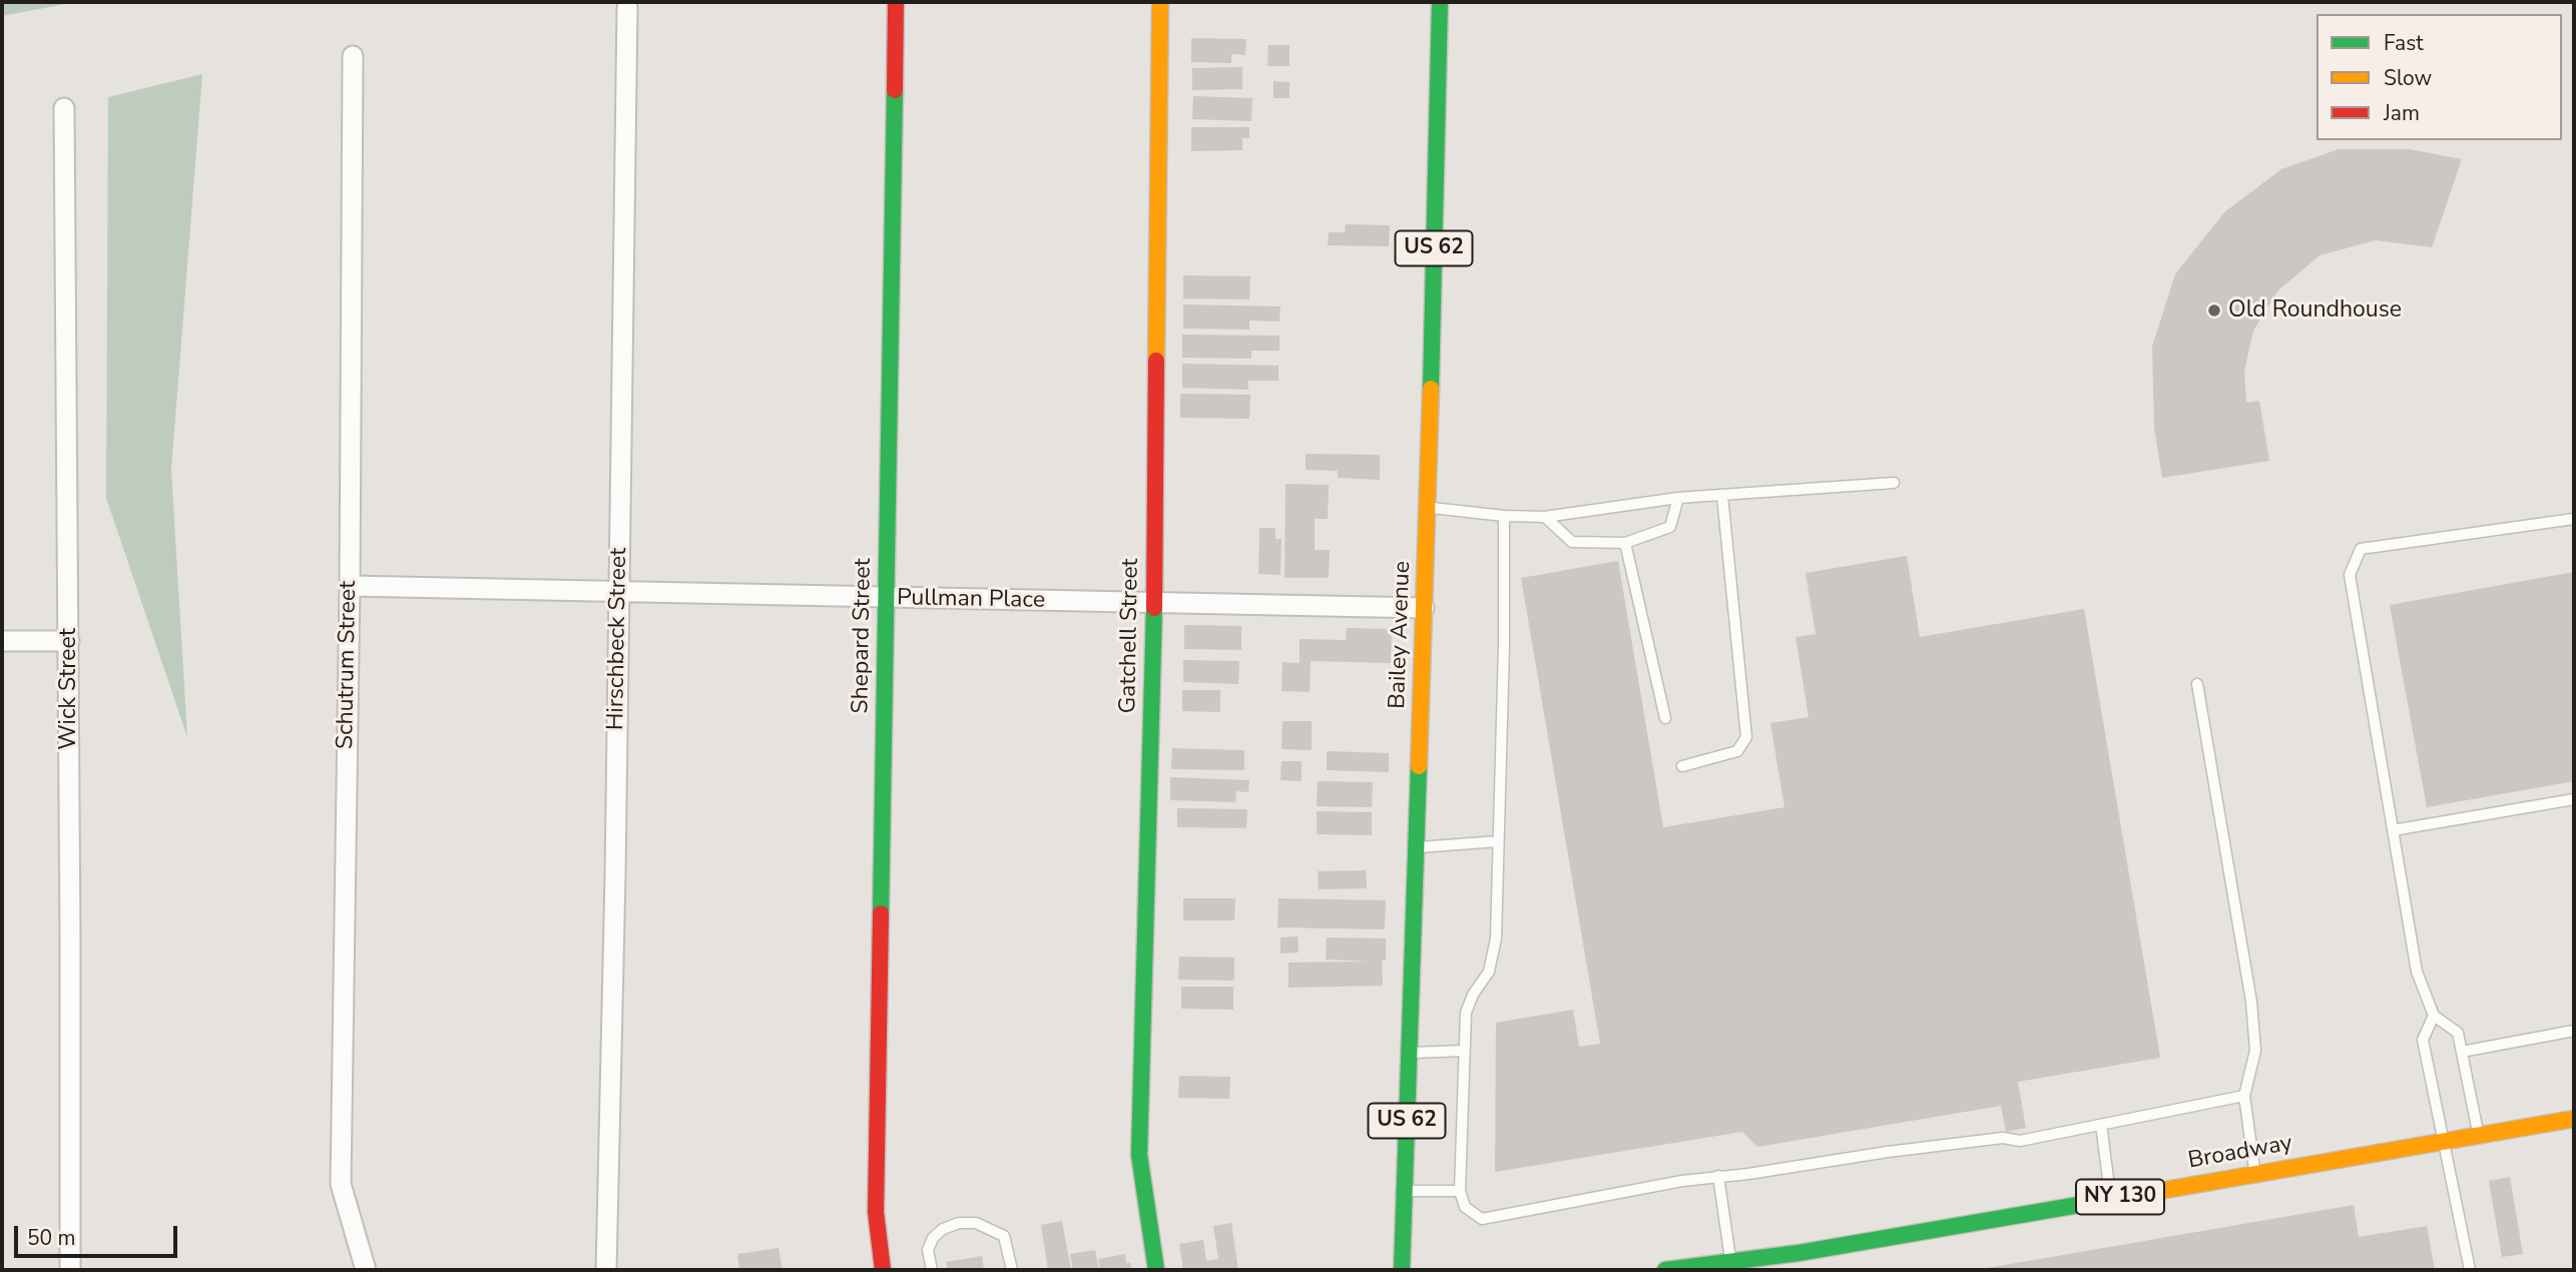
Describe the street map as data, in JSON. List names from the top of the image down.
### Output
{
  "streets": {
    "street": [
      "US 62",
      "Pullman Place",
      "Bailey Avenue",
      "Shepard Street",
      "Gatchell Street",
      "Hirschbeck Street",
      "Schutrum Street",
      "Wick Street",
      "Broadway",
      "NY 130"
    ]
  },
  "crossings": [
    ["Pullman Place", "Bailey Avenue"],
    ["Pullman Place", "Shepard Street"],
    ["Pullman Place", "Gatchell Street"],
    ["Pullman Place", "Hirschbeck Street"],
    ["Pullman Place", "Schutrum Street"]
  ],
  "places": ["Old Roundhouse"],
  "legend": ["Fast", "Slow", "Jam"],
  "scale_bar": "50 m"
}
